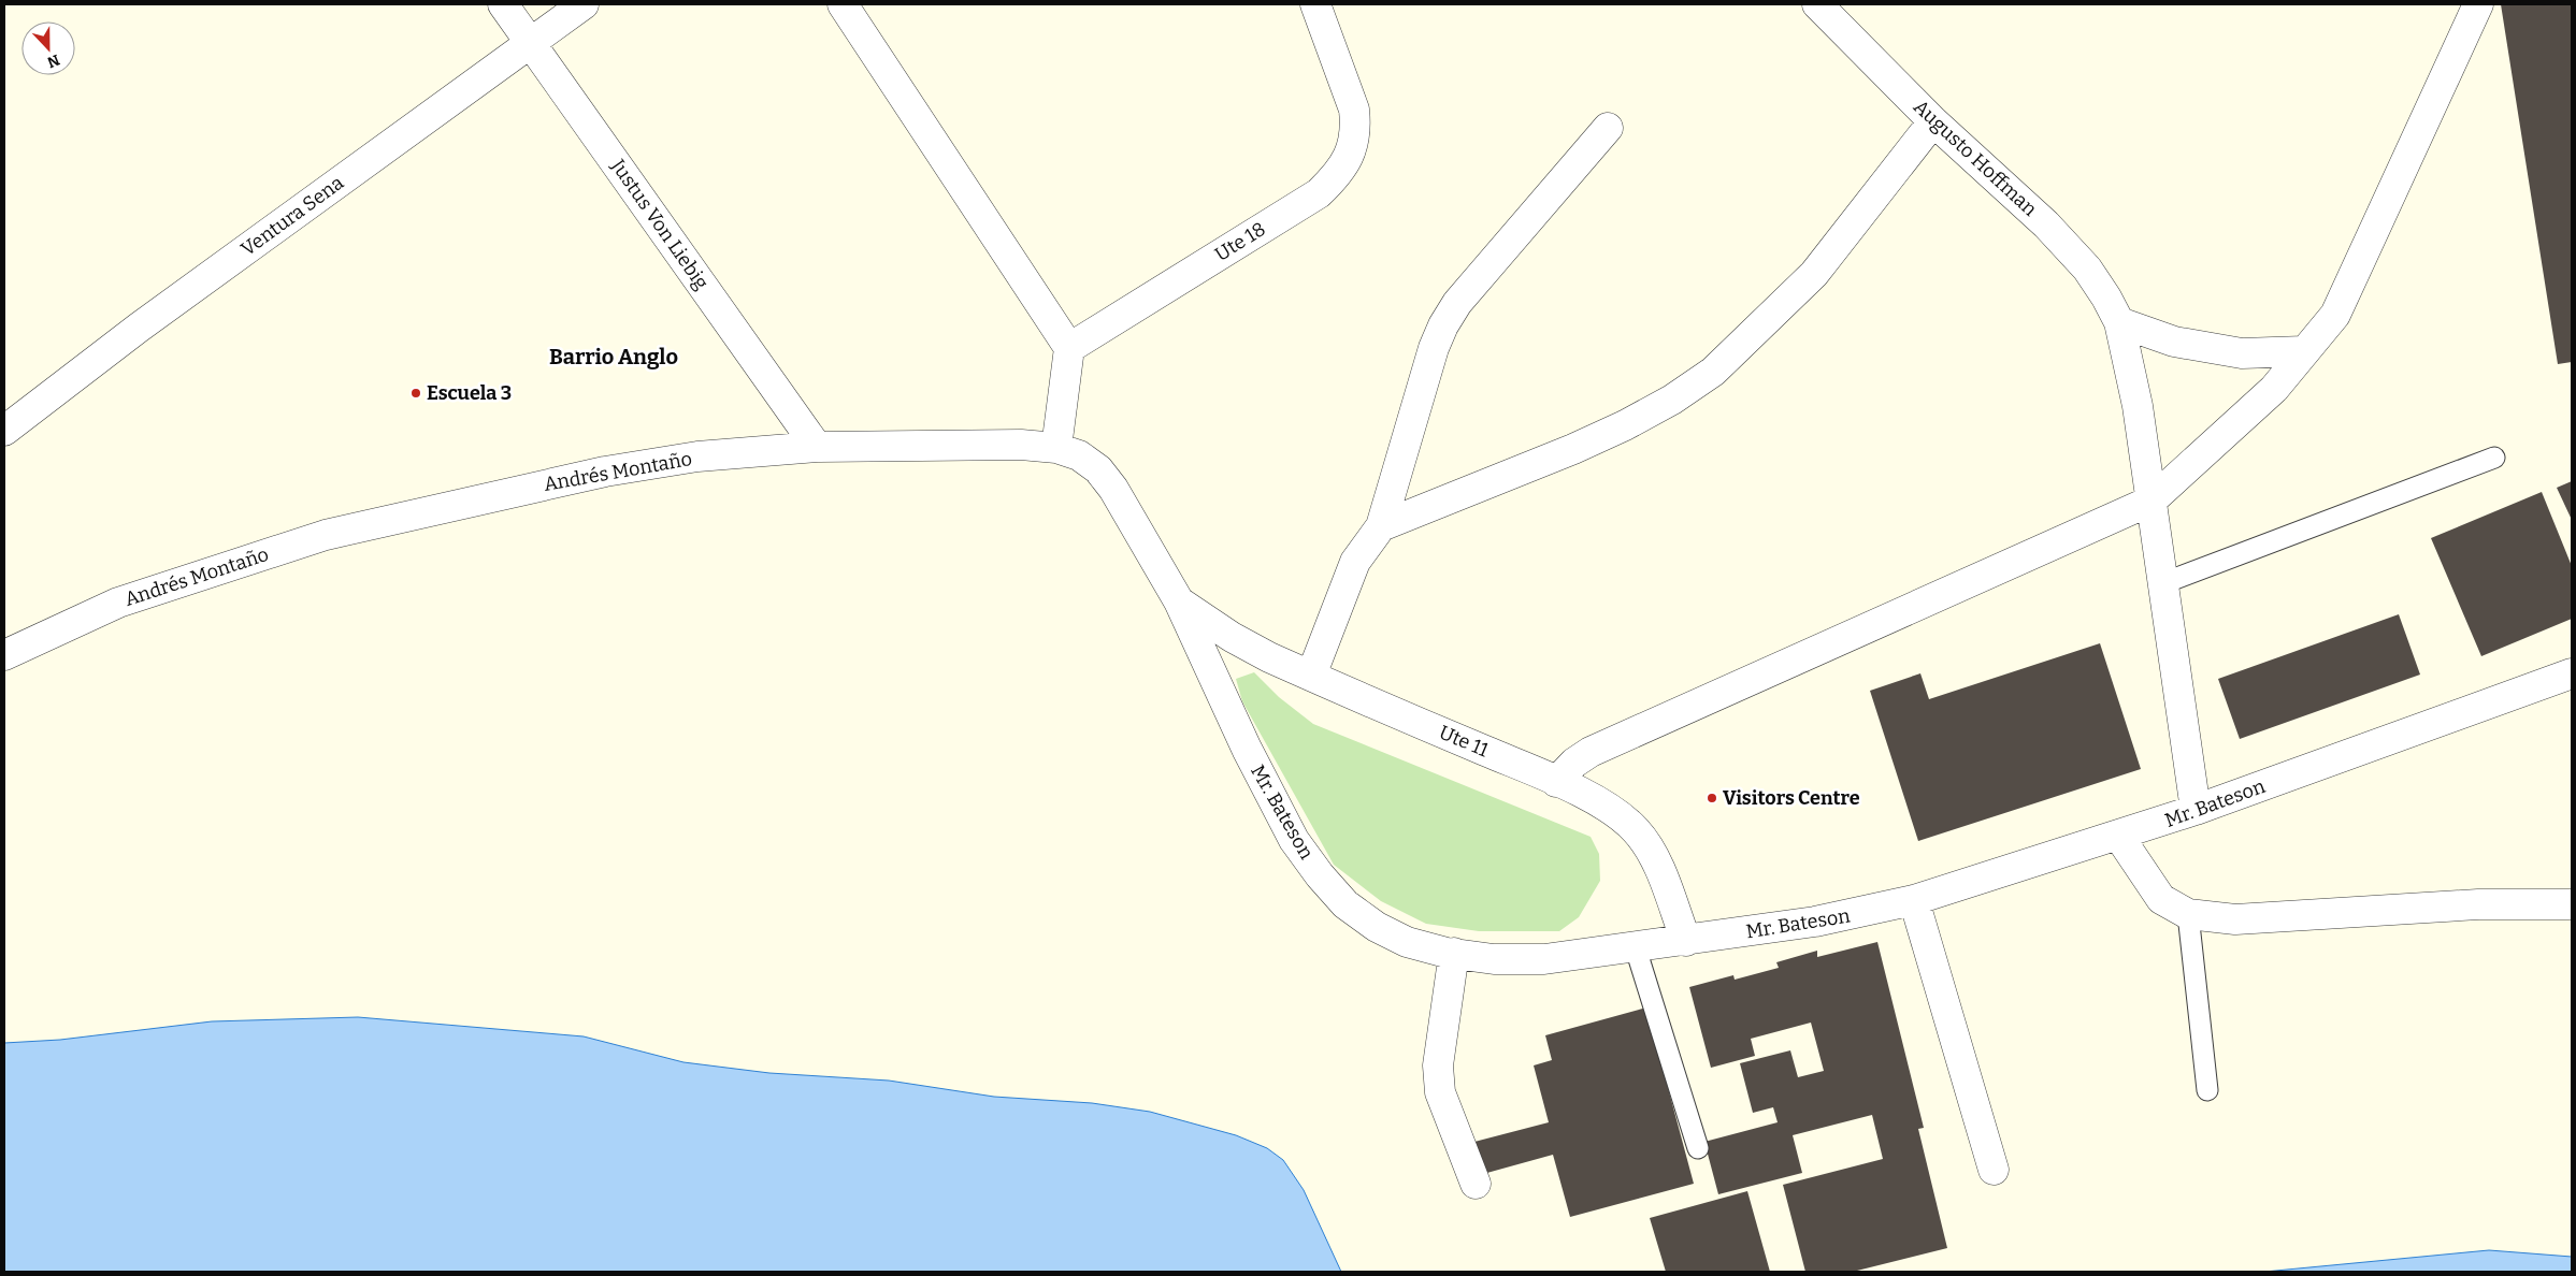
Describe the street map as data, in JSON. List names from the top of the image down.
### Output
{
  "streets": {
    "street": [
      "Augusto Hoffman",
      "Ventura Sena",
      "Justus Von Liebig",
      "Ute 18",
      "Andrés Montaño",
      "Ute 11",
      "Mr. Bateson"
    ]
  },
  "crossings": [
    ["Augusto Hoffman", "Mr. Bateson"],
    ["Ventura Sena", "Justus Von Liebig"],
    ["Justus Von Liebig", "Andrés Montaño"],
    ["Andrés Montaño", "Ute 11"],
    ["Andrés Montaño", "Mr. Bateson"],
    ["Ute 11", "Mr. Bateson"]
  ],
  "districts": ["Barrio Anglo"],
  "places": ["Escuela 3", "Visitors Centre"],
  "north": "bottom"
}
